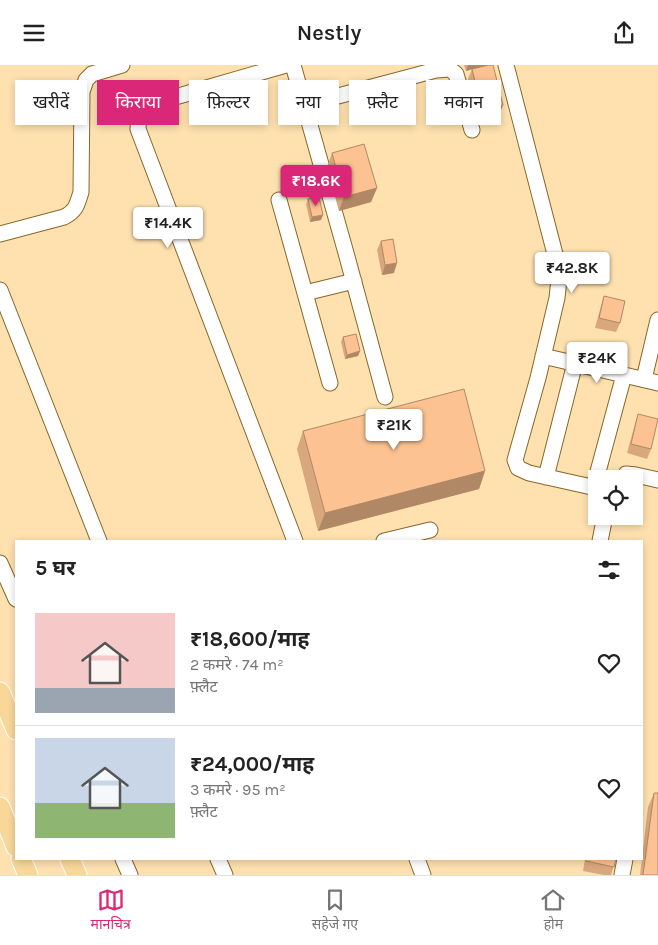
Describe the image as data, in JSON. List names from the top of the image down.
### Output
{
  "page": {
    "header": "Nestly",
    "chip": [
      "खरीदें",
      "किराया",
      "फ़िल्टर",
      "नया",
      "फ़्लैट",
      "मकान"
    ],
    "price": [
      "₹18.6K",
      "₹14.4K",
      "₹42.8K",
      "₹24K",
      "₹21K"
    ],
    "heading": "5 घर",
    "list": [
      {
        "name": "₹18,600/माह",
        "note": "2 कमरे · 74 m² · फ़्लैट"
      },
      {
        "name": "₹24,000/माह",
        "note": "3 कमरे · 95 m² · फ़्लैट"
      }
    ],
    "tabs": ["मानचित्र", "सहेजे गए", "होम"]
  }
}
